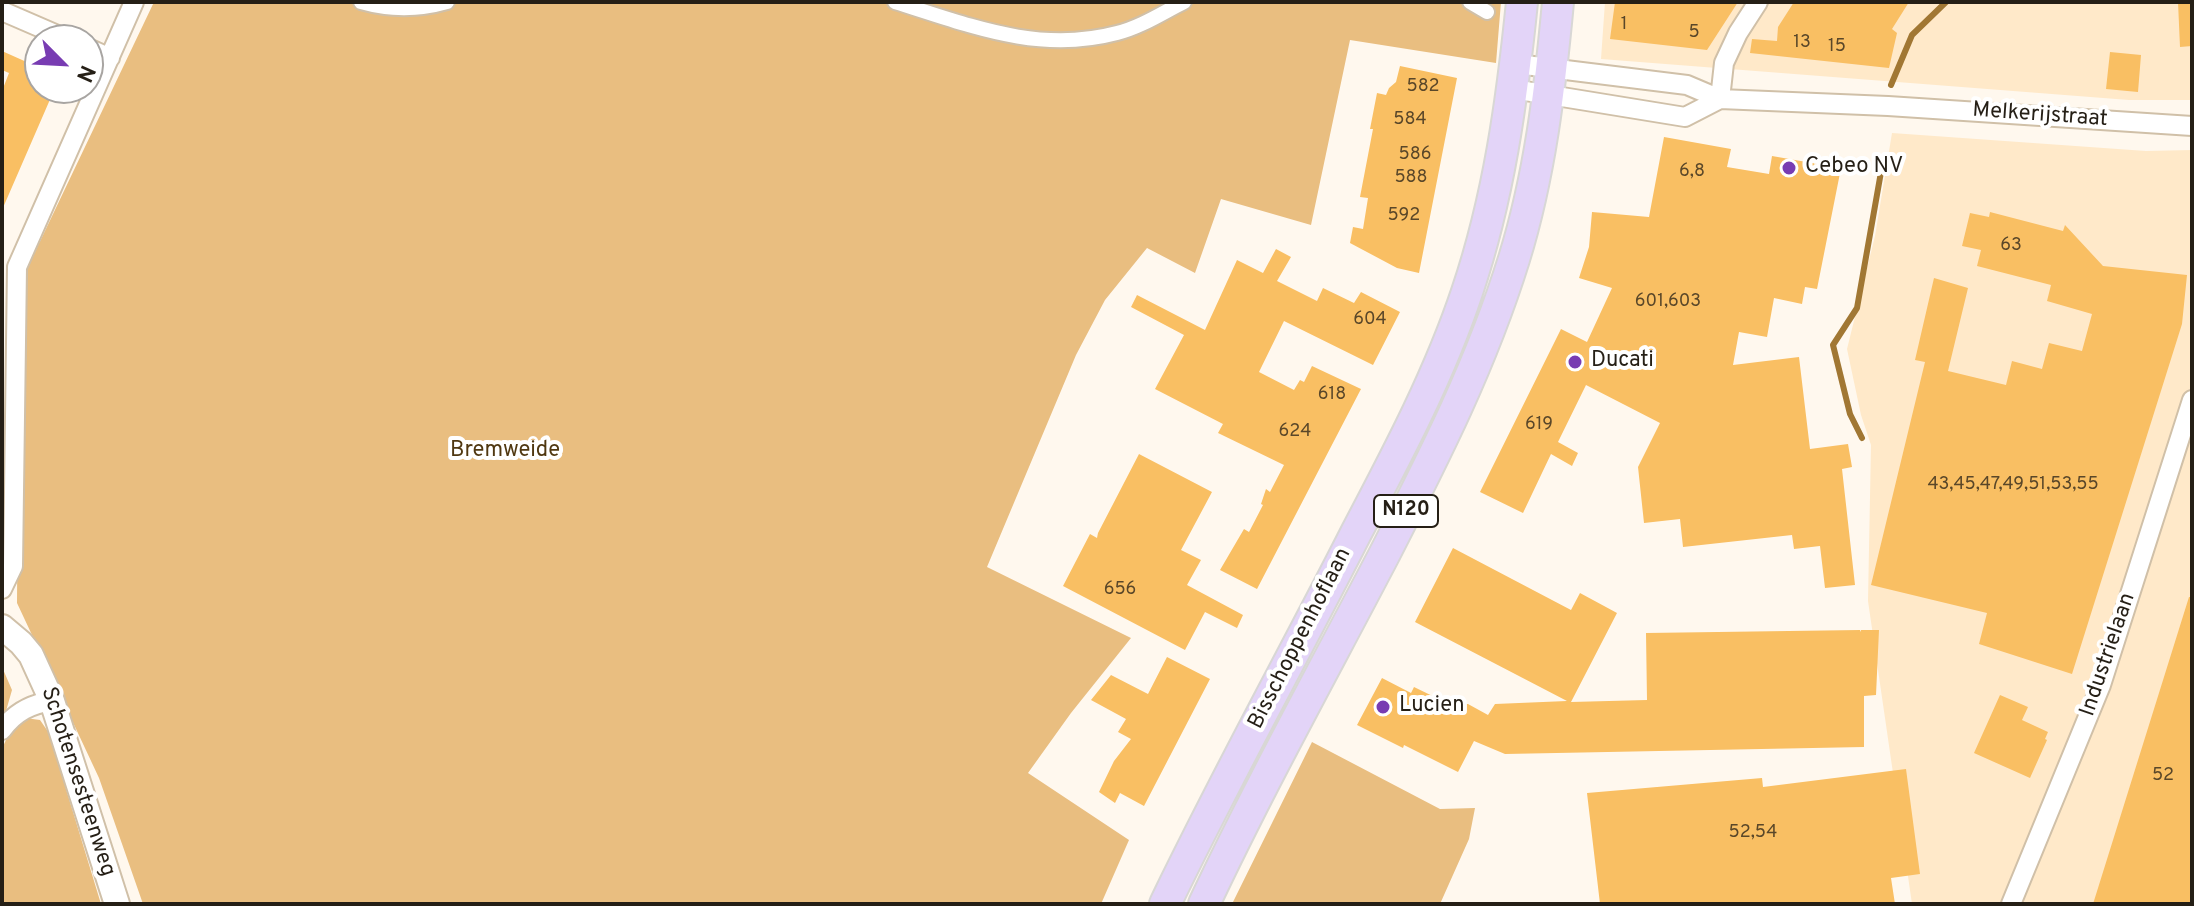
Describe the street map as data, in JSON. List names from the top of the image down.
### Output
{
  "streets": {
    "main road": ["N120", "Bisschoppenhoflaan"],
    "street": ["Melkerijstraat", "Industrielaan", "Schotensesteenweg"]
  },
  "parks": ["Bremweide"],
  "places": ["Cebeo NV", "Ducati", "Lucien"],
  "house_numbers": [
    "1",
    "5",
    "13",
    "15",
    "582",
    "584",
    "586",
    "6,8",
    "588",
    "592",
    "63",
    "601,603",
    "604",
    "618",
    "619",
    "624",
    "43,45,47,49,51,53,55",
    "656",
    "52",
    "52,54"
  ],
  "north": "bottom right"
}
